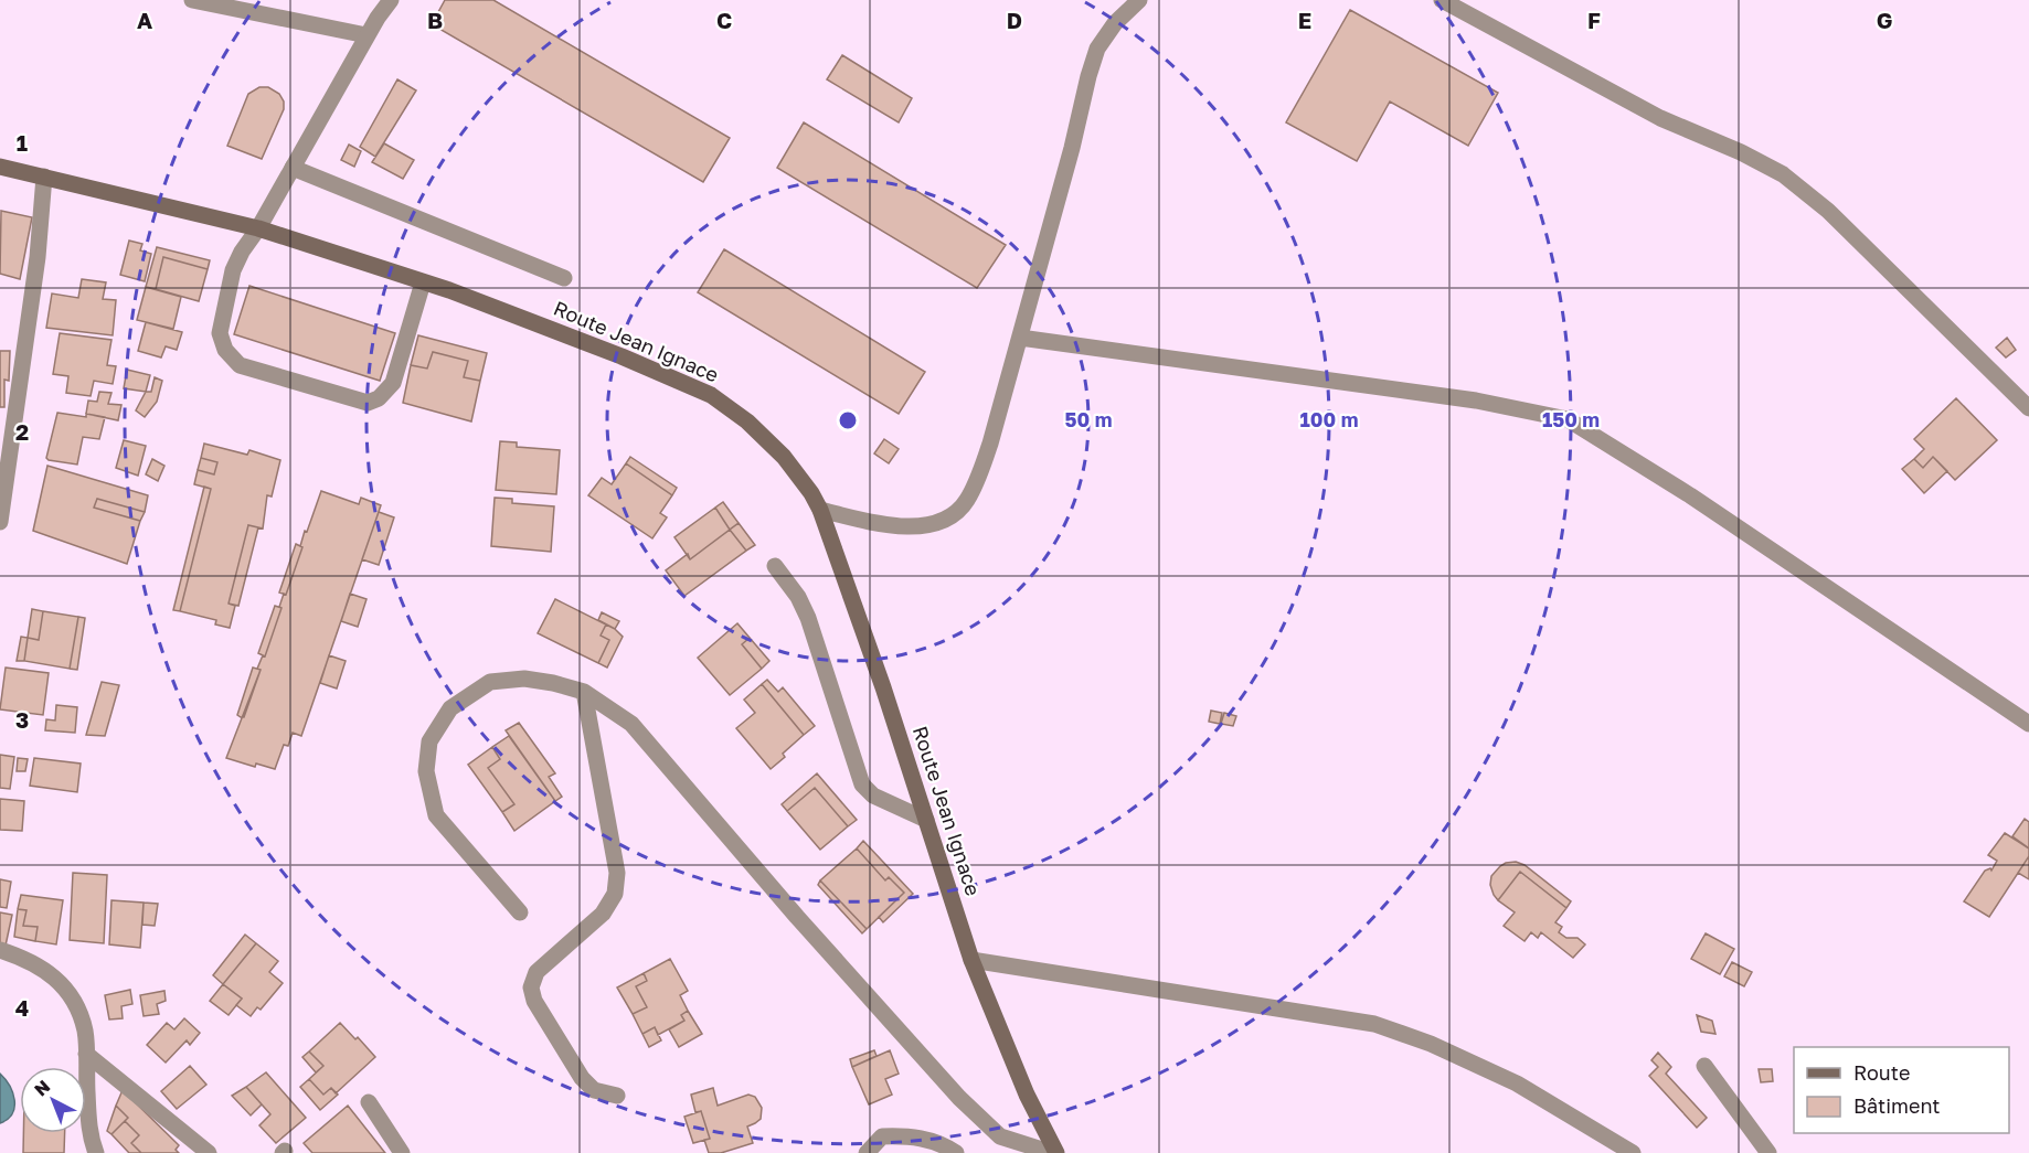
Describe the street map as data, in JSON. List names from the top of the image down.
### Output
{
  "streets": {
    "street": ["Route Jean Ignace"]
  },
  "legend": ["Route", "Bâtiment"],
  "north": "top left",
  "grid": {
    "columns": [
      "A",
      "B",
      "C",
      "D",
      "E",
      "F",
      "G"
    ],
    "rows": [
      "1",
      "2",
      "3",
      "4"
    ]
  },
  "rings": ["50 m", "100 m", "150 m"]
}
